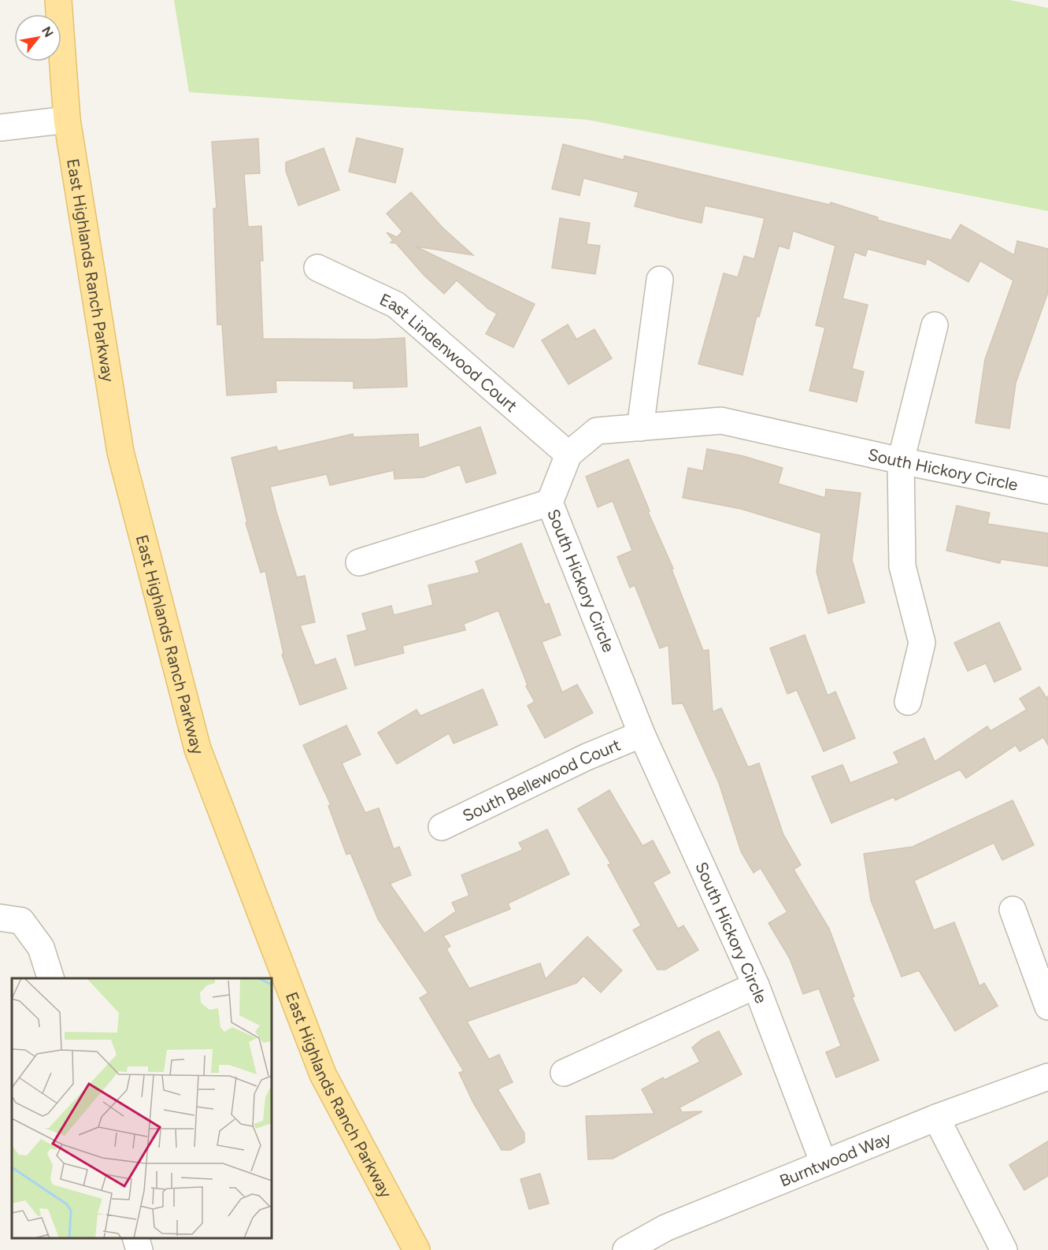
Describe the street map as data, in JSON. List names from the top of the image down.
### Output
{
  "streets": {
    "main road": ["East Highlands Ranch Parkway"],
    "street": [
      "East Lindenwood Court",
      "South Hickory Circle",
      "South Bellewood Court",
      "Burntwood Way"
    ]
  },
  "crossings": [
    ["East Lindenwood Court", "South Hickory Circle"],
    ["South Hickory Circle", "South Bellewood Court"],
    ["South Hickory Circle", "Burntwood Way"]
  ],
  "north": "top right"
}
